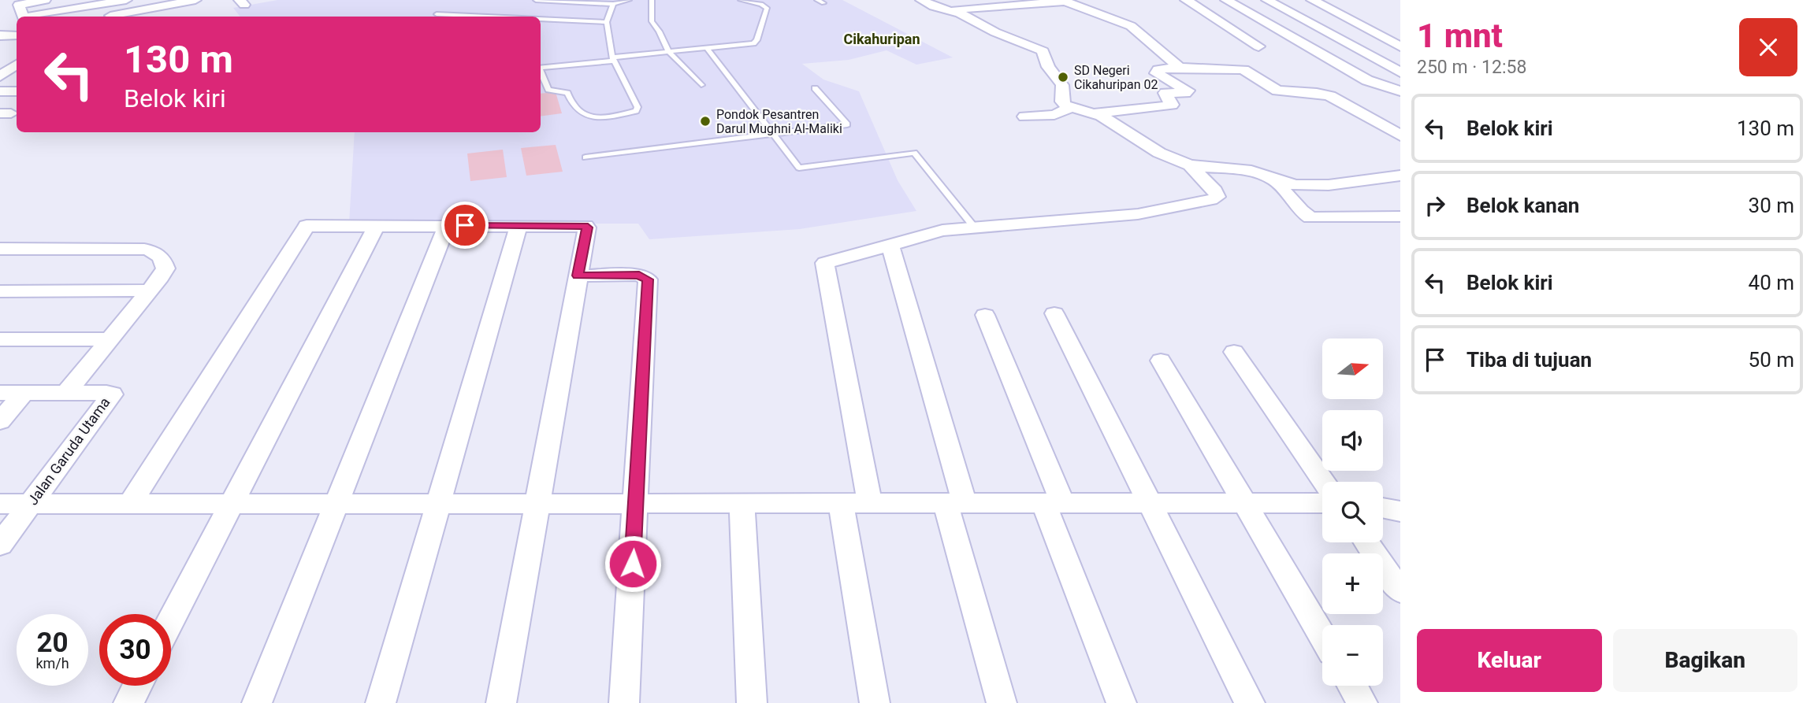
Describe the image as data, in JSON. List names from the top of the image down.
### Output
{
  "streets": {
    "street": ["Jalan Garuda Utama"]
  },
  "districts": ["Cikahuripan"],
  "places": ["SD Negeri Cikahuripan 02", "Pondok Pesantren Darul Mughni Al-Maliki"],
  "north": "right",
  "page": {
    "heading": ["1 mnt", "250 m · 12:58"],
    "turn": ["130 m", "Belok kiri"],
    "list": [
      {
        "name": "Belok kiri",
        "value": "130 m"
      },
      {
        "name": "Belok kanan",
        "value": "30 m"
      },
      {
        "name": "Belok kiri",
        "value": "40 m"
      },
      {
        "name": "Tiba di tujuan",
        "value": "50 m"
      }
    ],
    "map_buttons": ["+", "−"],
    "speed": "20 km/h",
    "limit": "30",
    "buttons": ["Keluar", "Bagikan"]
  }
}
